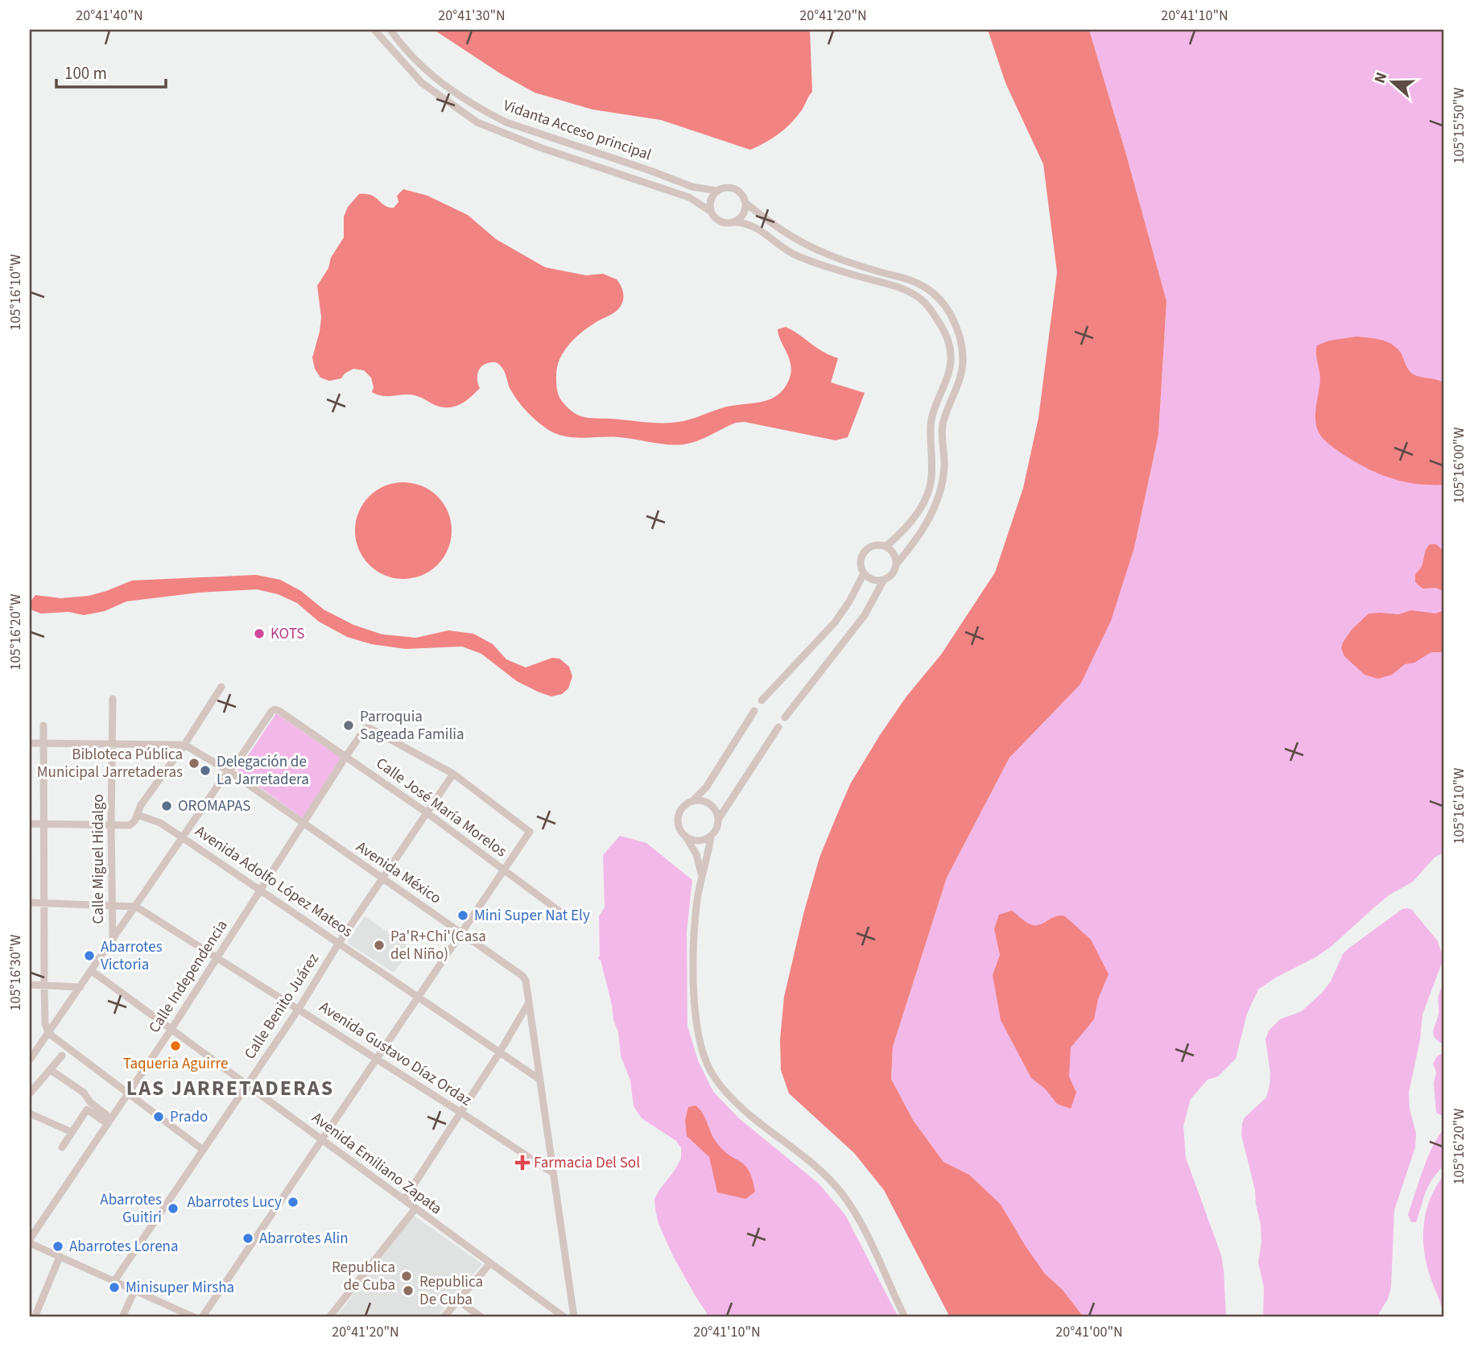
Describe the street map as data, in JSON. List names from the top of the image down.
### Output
{
  "streets": {
    "street": [
      "Vidanta Acceso principal",
      "Calle José María Morelos",
      "Calle Miguel Hidalgo",
      "Avenida México",
      "Avenida Adolfo López Mateos",
      "Calle Independencia",
      "Calle Benito Juárez",
      "Avenida Gustavo Díaz Ordaz",
      "Avenida Emiliano Zapata"
    ]
  },
  "crossings": [
    ["Calle José María Morelos", "Avenida México"],
    ["Calle José María Morelos", "Calle Independencia"],
    ["Calle José María Morelos", "Calle Benito Juárez"],
    ["Calle Miguel Hidalgo", "Avenida México"],
    ["Avenida México", "Avenida Adolfo López Mateos"],
    ["Avenida México", "Calle Independencia"],
    ["Avenida México", "Calle Benito Juárez"],
    ["Avenida México", "Avenida Gustavo Díaz Ordaz"],
    ["Avenida Adolfo López Mateos", "Calle Independencia"],
    ["Avenida Adolfo López Mateos", "Calle Benito Juárez"],
    ["Calle Independencia", "Calle Benito Juárez"],
    ["Calle Independencia", "Avenida Gustavo Díaz Ordaz"],
    ["Calle Independencia", "Avenida Emiliano Zapata"],
    ["Calle Benito Juárez", "Avenida Gustavo Díaz Ordaz"],
    ["Calle Benito Juárez", "Avenida Emiliano Zapata"]
  ],
  "districts": ["LAS JARRETADERAS"],
  "places": {
    "other": [
      "KOTS",
      "Parroquia Sageada Familia",
      "Bibloteca Pública Municipal Jarretaderas",
      "Delegación de La Jarretadera",
      "OROMAPAS",
      "Mini Super Nat Ely",
      "Pa'R+Chi'(Casa del Niño)",
      "Abarrotes Victoria",
      "Taqueria Aguirre",
      "Prado",
      "Abarrotes Lucy",
      "Abarrotes Guitiri",
      "Abarrotes Alin",
      "Abarrotes Lorena",
      "Republica de Cuba",
      "Minisuper Mirsha",
      "Republica De Cuba"
    ],
    "health": ["Farmacia Del Sol"]
  },
  "scale_bar": "100 m",
  "north": "left",
  "coordinates": [
    "20°41'40\"N",
    "20°41'30\"N",
    "20°41'20\"N",
    "20°41'10\"N",
    "105°15'50\"W",
    "105°16'10\"W",
    "105°16'00\"W",
    "105°16'20\"W",
    "105°16'30\"W",
    "20°41'00\"N"
  ]
}
